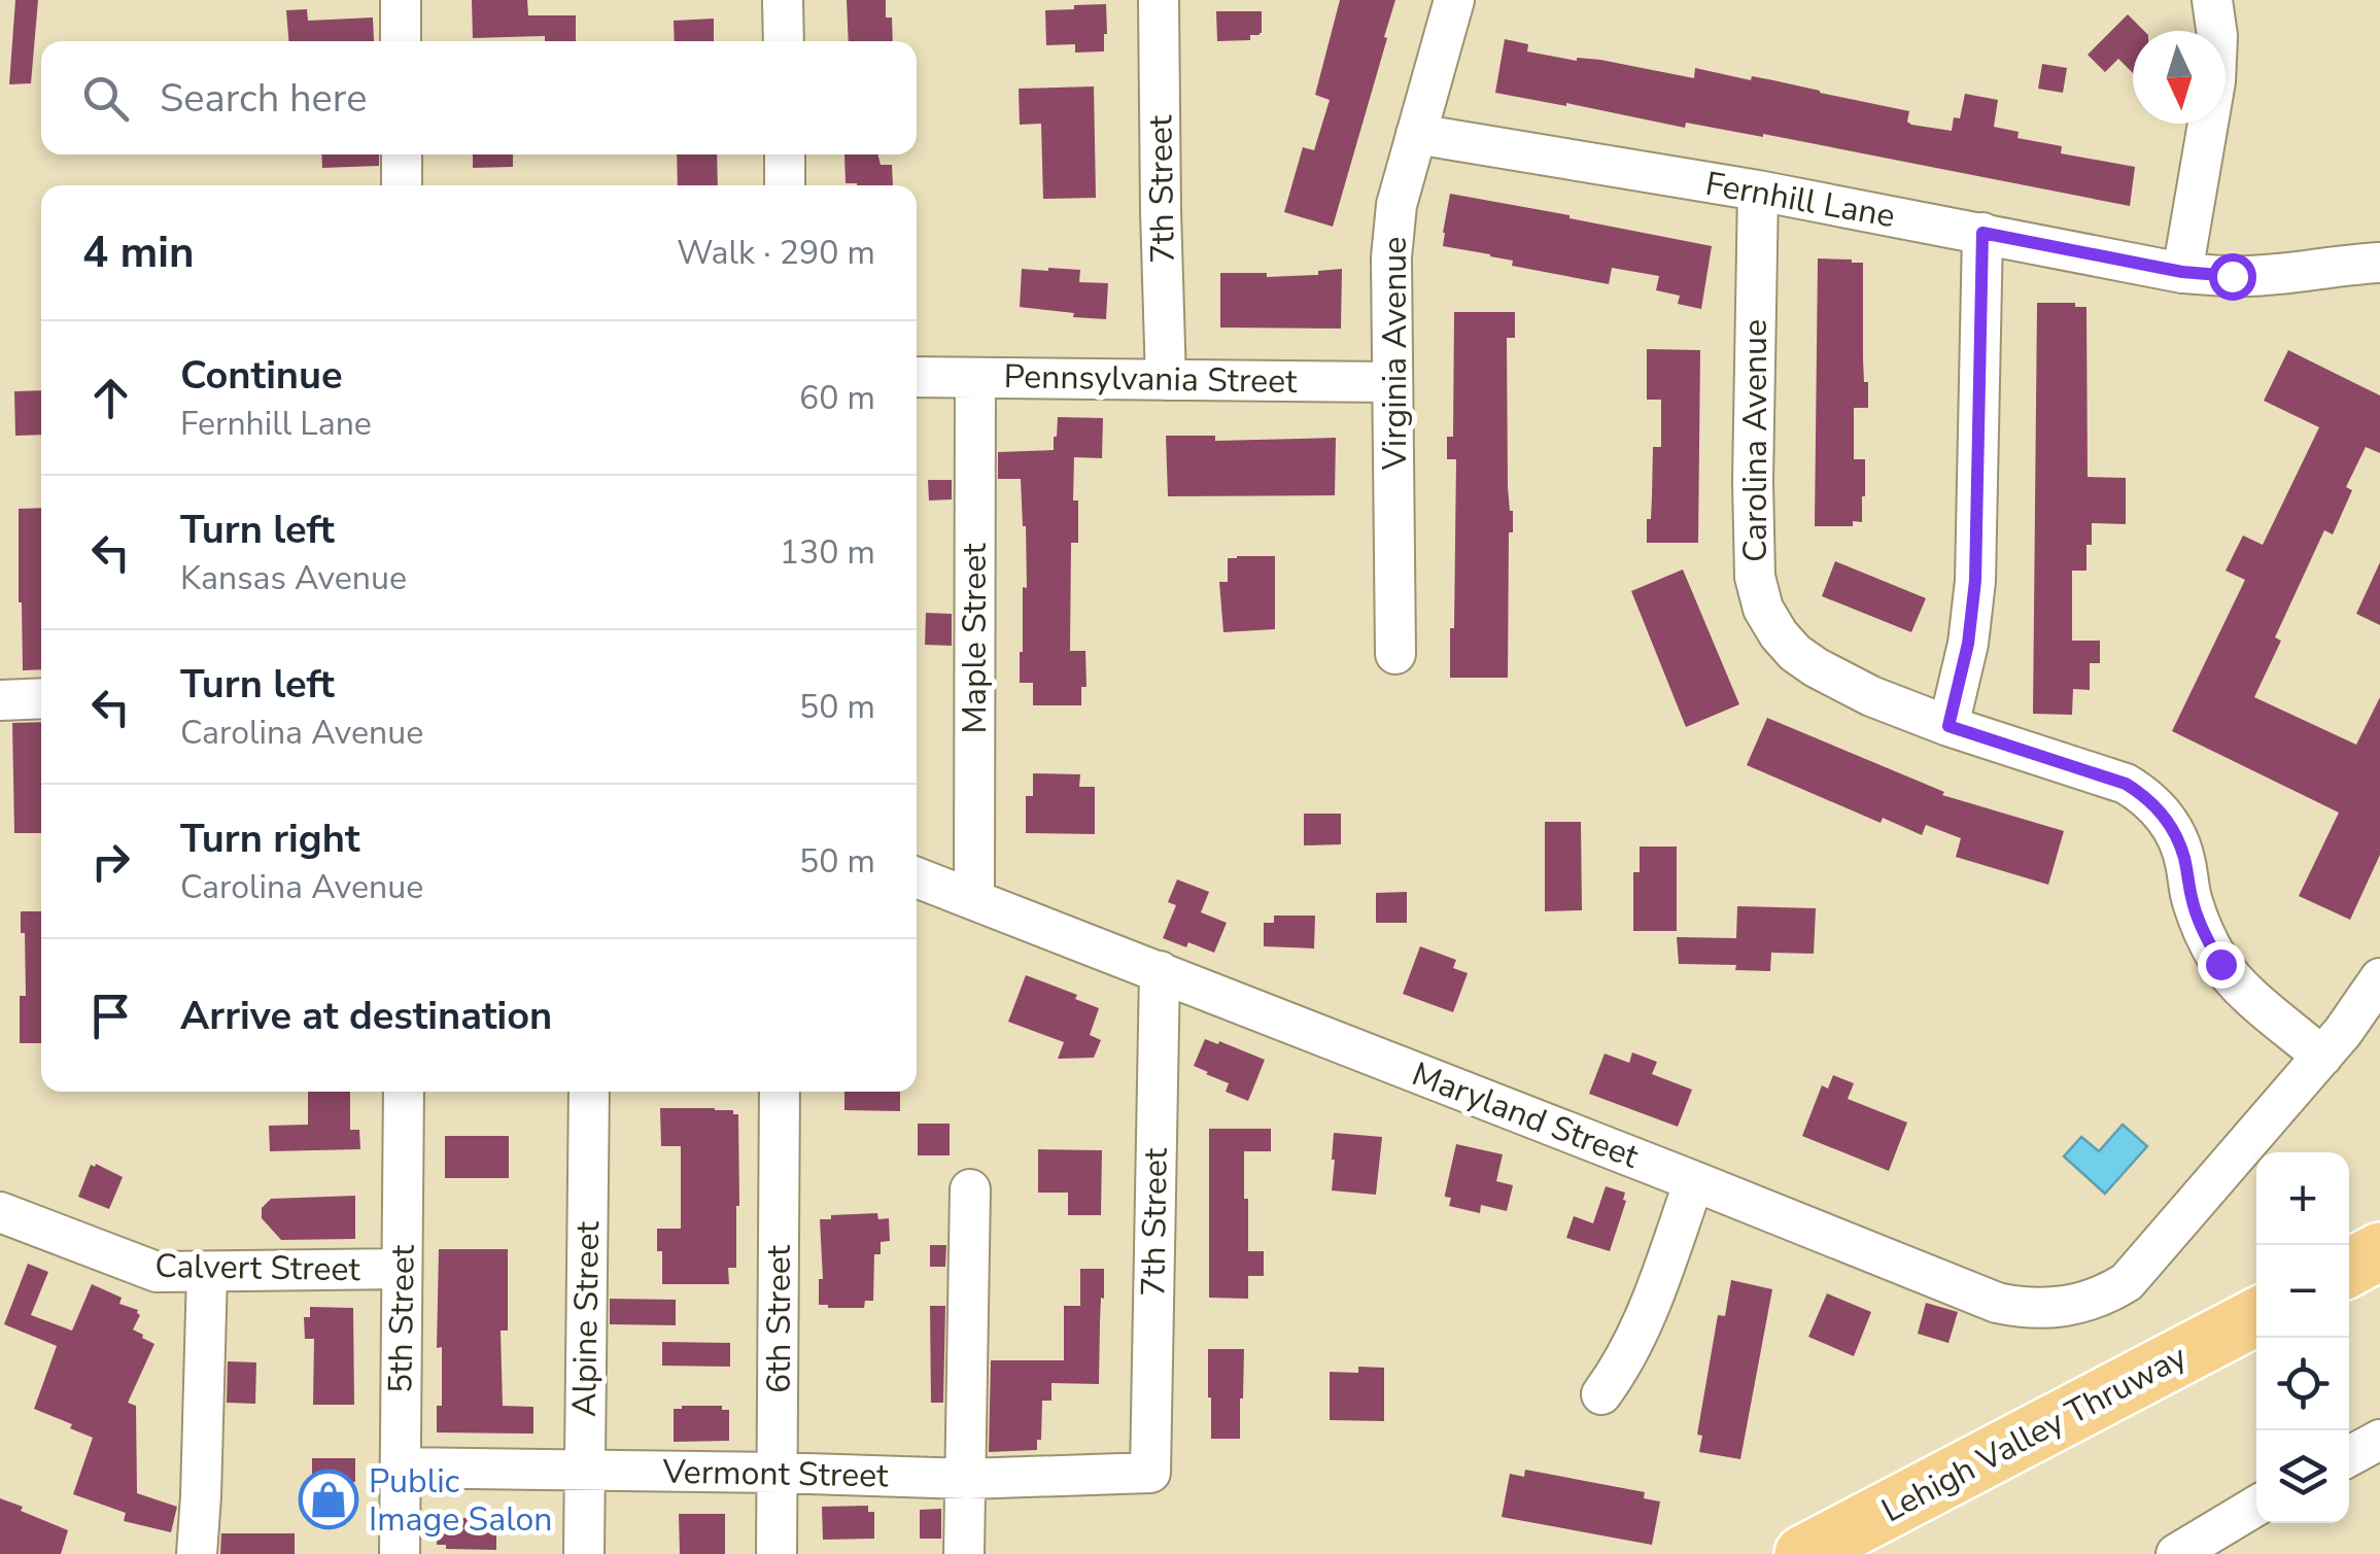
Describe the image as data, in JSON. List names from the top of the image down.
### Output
{
  "streets": {
    "highway": ["Lehigh Valley Thruway"],
    "street": [
      "7th Street",
      "Fernhill Lane",
      "Virginia Avenue",
      "Pennsylvania Street",
      "Carolina Avenue",
      "Maple Street",
      "Maryland Street",
      "Calvert Street",
      "5th Street",
      "Alpine Street",
      "6th Street",
      "Vermont Street"
    ]
  },
  "crossings": [
    ["7th Street", "Pennsylvania Street"],
    ["7th Street", "Maryland Street"],
    ["7th Street", "Vermont Street"],
    ["Fernhill Lane", "Virginia Avenue"],
    ["Fernhill Lane", "Carolina Avenue"],
    ["Virginia Avenue", "Pennsylvania Street"],
    ["Pennsylvania Street", "Maple Street"],
    ["Carolina Avenue", "Maryland Street"],
    ["Maple Street", "Maryland Street"],
    ["Calvert Street", "5th Street"],
    ["5th Street", "Vermont Street"],
    ["Alpine Street", "Vermont Street"],
    ["6th Street", "Vermont Street"]
  ],
  "places": {
    "shop": ["Public Image Salon"]
  },
  "north": "bottom",
  "page": {
    "search": "Search here",
    "heading": ["4 min", "Walk · 290 m"],
    "list": [
      ["Continue", "Fernhill Lane", "60 m"],
      ["Turn left", "Kansas Avenue", "130 m"],
      ["Turn left", "Carolina Avenue", "50 m"],
      ["Turn right", "Carolina Avenue", "50 m"],
      "Arrive at destination"
    ],
    "map_buttons": ["+", "−"]
  }
}
